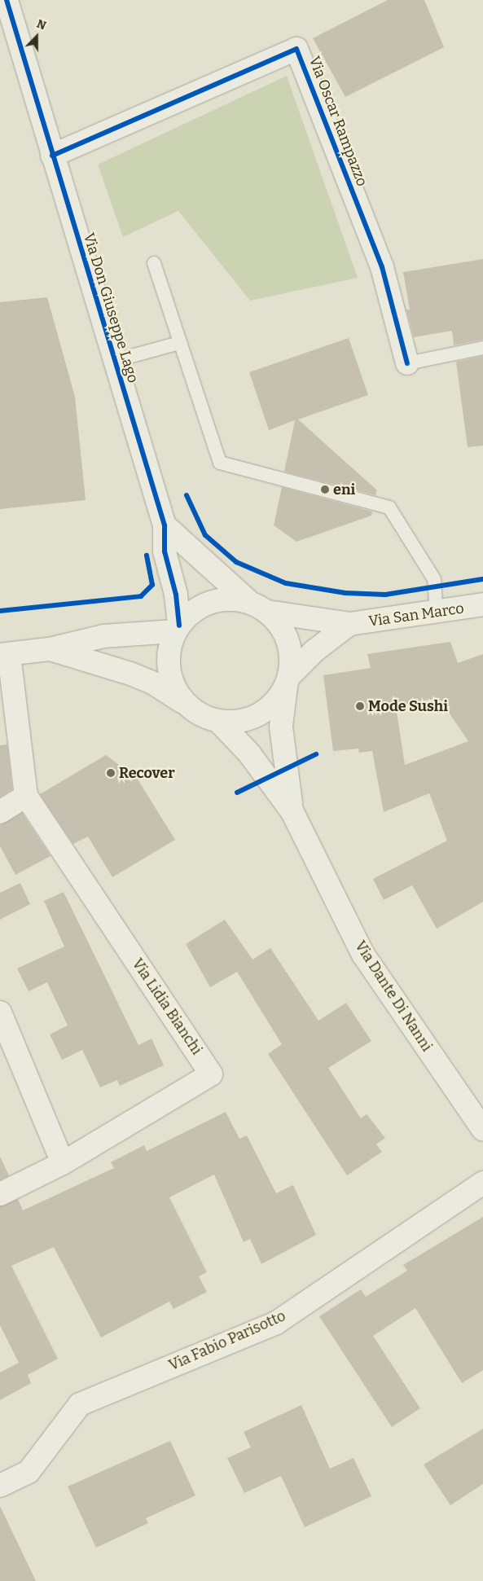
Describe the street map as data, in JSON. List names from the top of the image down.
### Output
{
  "streets": {
    "street": [
      "Via Oscar Rampazzo",
      "Via Don Giuseppe Lago",
      "Via San Marco",
      "Via Dante Di Nanni",
      "Via Lidia Bianchi",
      "Via Fabio Parisotto"
    ]
  },
  "crossings": [
    ["Via Oscar Rampazzo", "Via Don Giuseppe Lago"],
    ["Via Don Giuseppe Lago", "Via San Marco"],
    ["Via Don Giuseppe Lago", "Via Dante Di Nanni"],
    ["Via San Marco", "Via Dante Di Nanni"]
  ],
  "places": ["eni", "Mode Sushi", "Recover"],
  "north": "top"
}
